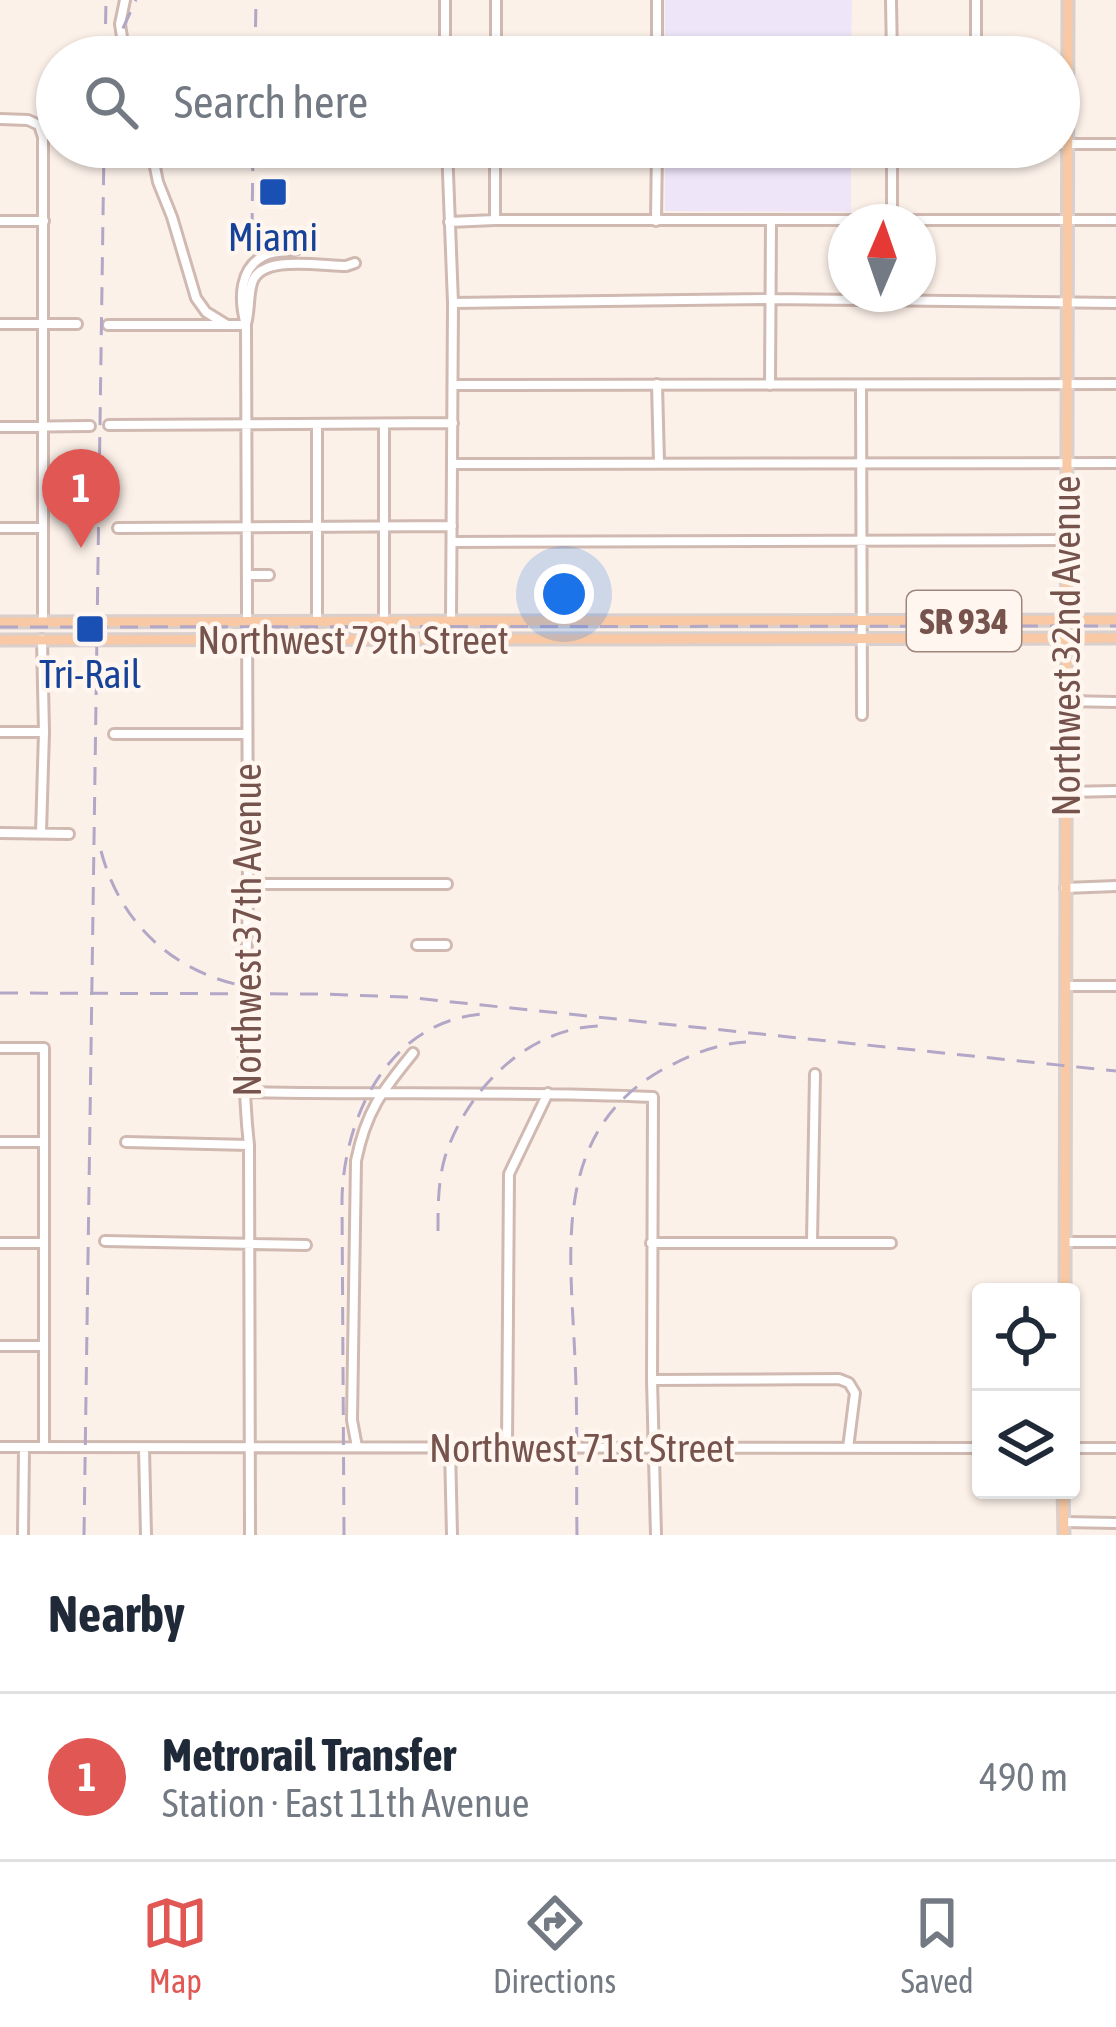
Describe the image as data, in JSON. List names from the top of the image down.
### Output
{
  "streets": {
    "main road": ["SR 934", "Northwest 79th Street", "Northwest 32nd Avenue"],
    "street": ["Northwest 37th Avenue", "Northwest 71st Street"]
  },
  "crossings": [
    ["SR 934", "Northwest 79th Street"],
    ["Northwest 79th Street", "Northwest 32nd Avenue"],
    ["Northwest 79th Street", "Northwest 37th Avenue"],
    ["Northwest 37th Avenue", "Northwest 71st Street"]
  ],
  "places": {
    "transit": ["Miami", "Tri-Rail"]
  },
  "north": "top",
  "page": {
    "search": "Search here",
    "pins": "1",
    "heading": "Nearby",
    "list": [
      {
        "mark": "1",
        "name": "Metrorail Transfer",
        "note": "Station · East 11th Avenue",
        "value": "490 m"
      }
    ],
    "nav": ["Map", "Directions", "Saved"]
  }
}
